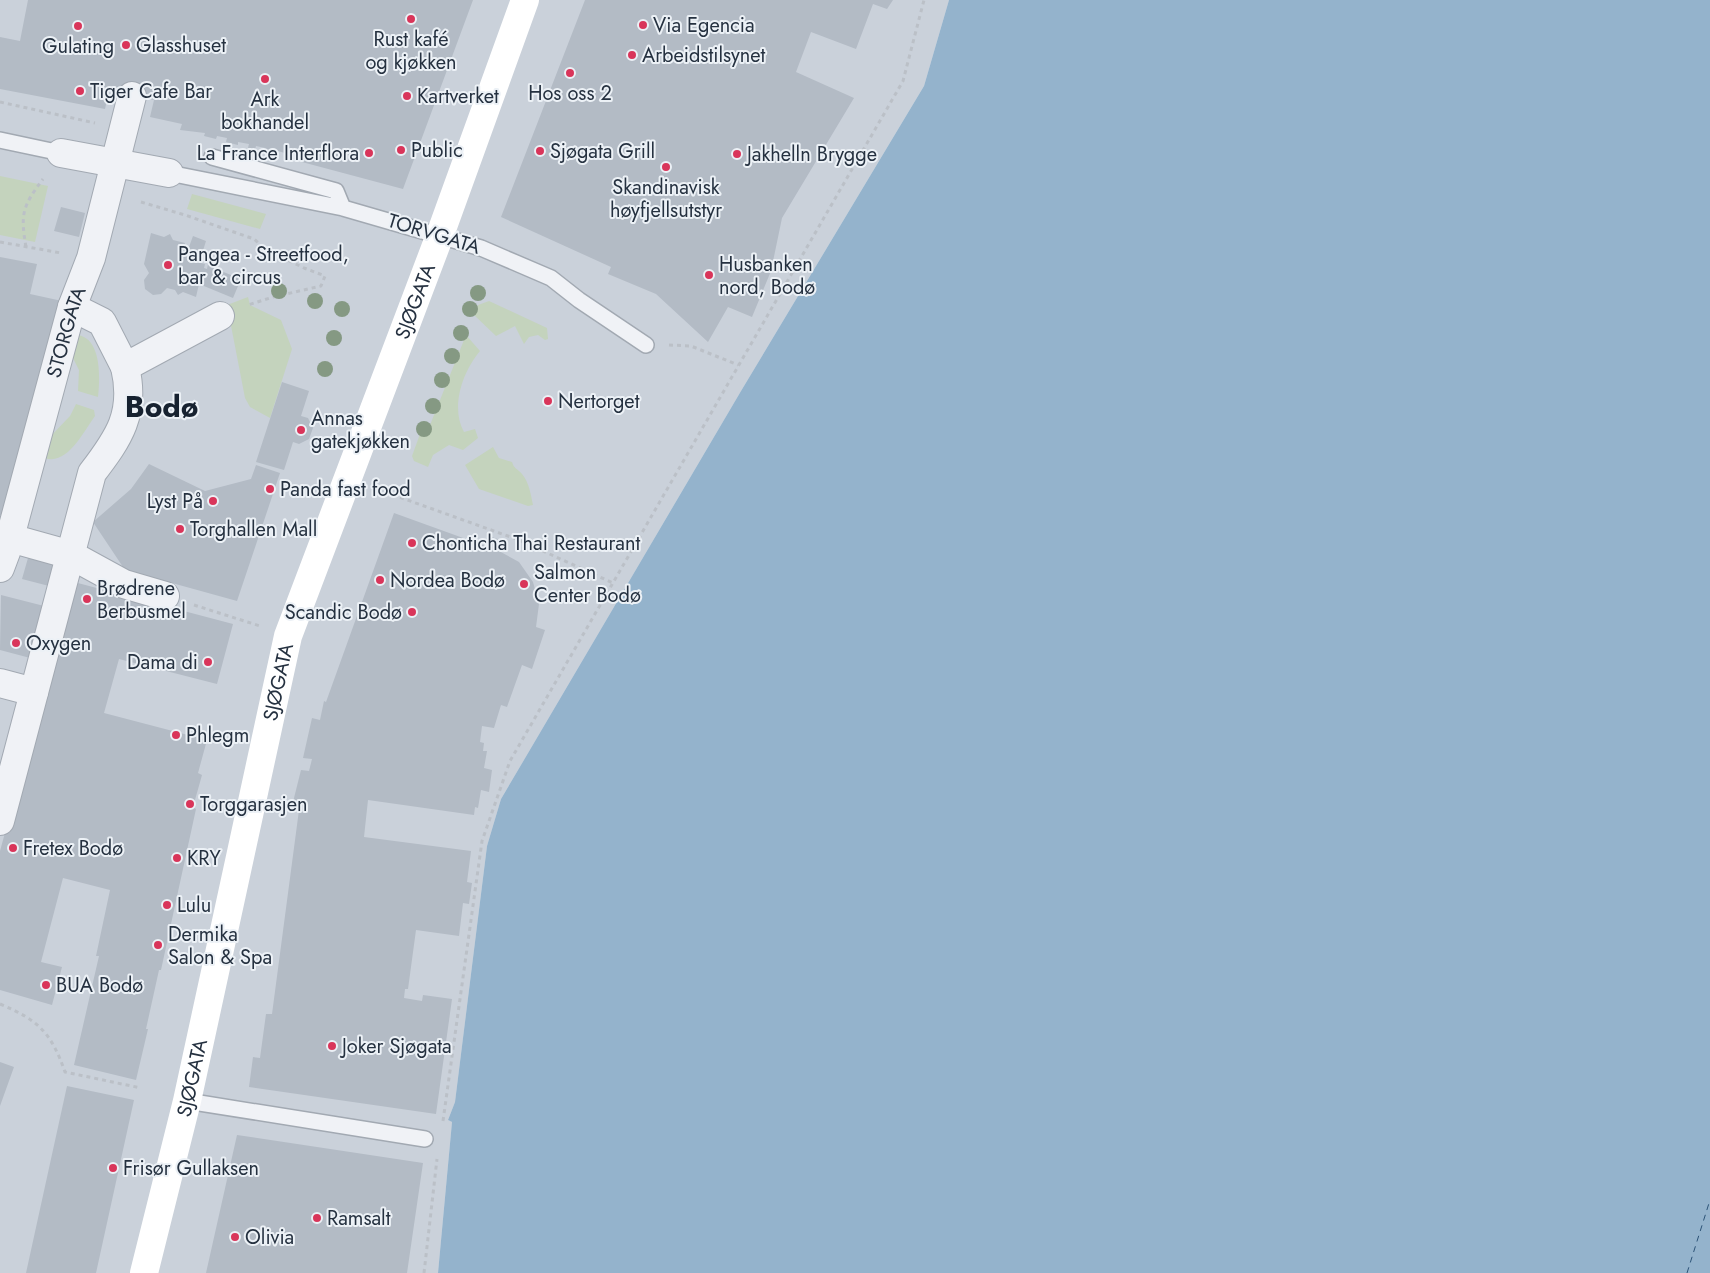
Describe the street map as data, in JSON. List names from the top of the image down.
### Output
{
  "streets": {
    "street": ["SJØGATA", "STORGATA"],
    "lane": ["TORVGATA"]
  },
  "crossings": [
    ["TORVGATA", "SJØGATA"]
  ],
  "districts": ["Bodø"],
  "places": [
    "Rust kafé og kjøkken",
    "Via Egencia",
    "Gulating",
    "Glasshuset",
    "Arbeidstilsynet",
    "Hos oss 2",
    "Ark bokhandel",
    "Tiger Cafe Bar",
    "Kartverket",
    "Public",
    "Sjøgata Grill",
    "La France Interflora",
    "Jakhelln Brygge",
    "Skandinavisk høyfjellsutstyr",
    "Pangea - Streetfood, bar & circus",
    "Husbanken nord, Bodø",
    "Nertorget",
    "Annas gatekjøkken",
    "Panda fast food",
    "Lyst På",
    "Torghallen Mall",
    "Chonticha Thai Restaurant",
    "Nordea Bodø",
    "Salmon Center Bodø",
    "Brødrene Berbusmel",
    "Scandic Bodø",
    "Oxygen",
    "Dama di",
    "Phlegm",
    "Torggarasjen",
    "Fretex Bodø",
    "KRY",
    "Lulu",
    "Dermika Salon & Spa",
    "BUA Bodø",
    "Joker Sjøgata",
    "Frisør Gullaksen",
    "Ramsalt",
    "Olivia"
  ]
}
